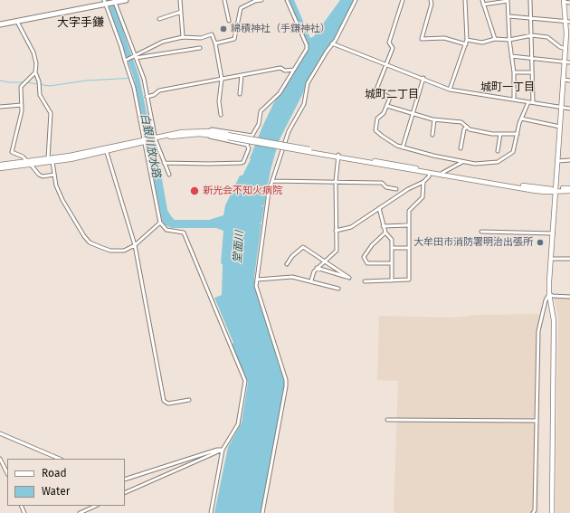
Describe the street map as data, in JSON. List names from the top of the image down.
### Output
{
  "districts": ["大字手鎌", "城町一丁目", "城町二丁目"],
  "water": ["白銀川放水路", "堂面川"],
  "places": ["綿積神社（手鎌神社）", "新光会不知火病院", "大牟田市消防署明治出張所"],
  "legend": ["Road", "Water"]
}
